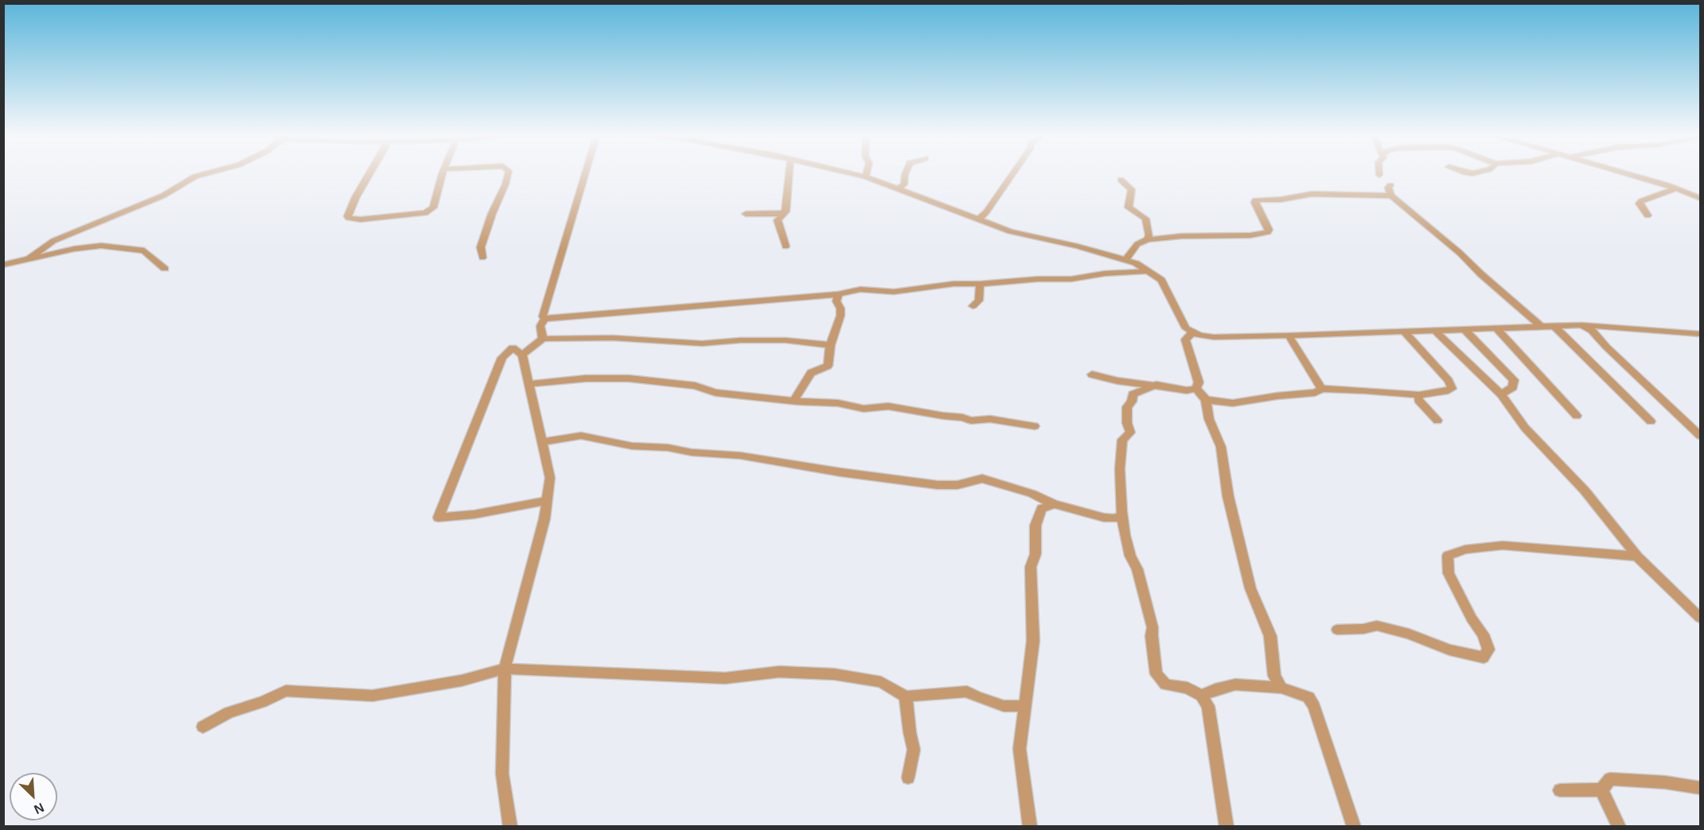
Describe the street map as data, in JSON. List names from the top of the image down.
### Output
{
  "north": "bottom right"
}
